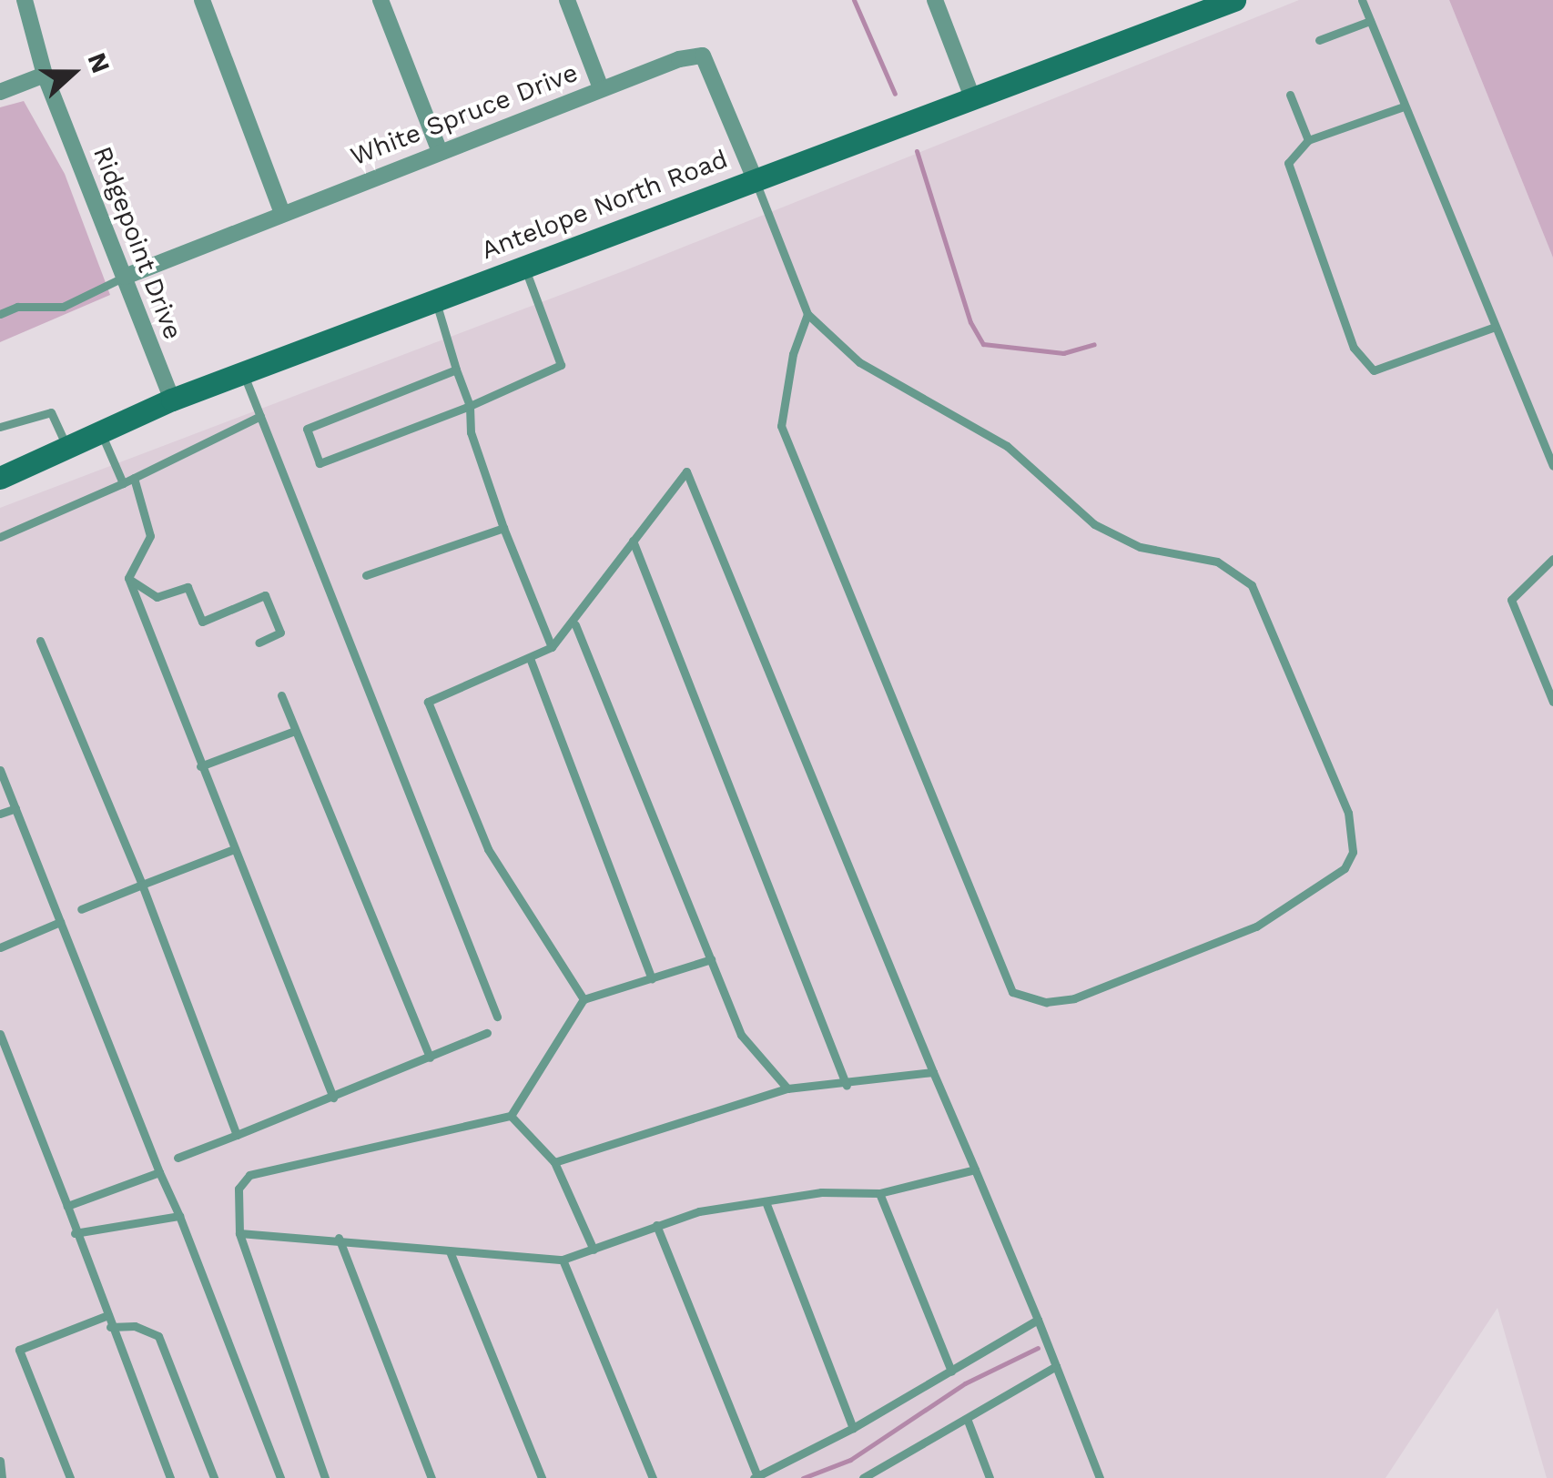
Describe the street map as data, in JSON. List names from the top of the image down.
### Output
{
  "streets": {
    "main road": ["Antelope North Road"],
    "street": ["White Spruce Drive", "Ridgepoint Drive"]
  },
  "crossings": [
    ["White Spruce Drive", "Antelope North Road"],
    ["White Spruce Drive", "Ridgepoint Drive"],
    ["Antelope North Road", "Ridgepoint Drive"]
  ],
  "north": "right"
}
